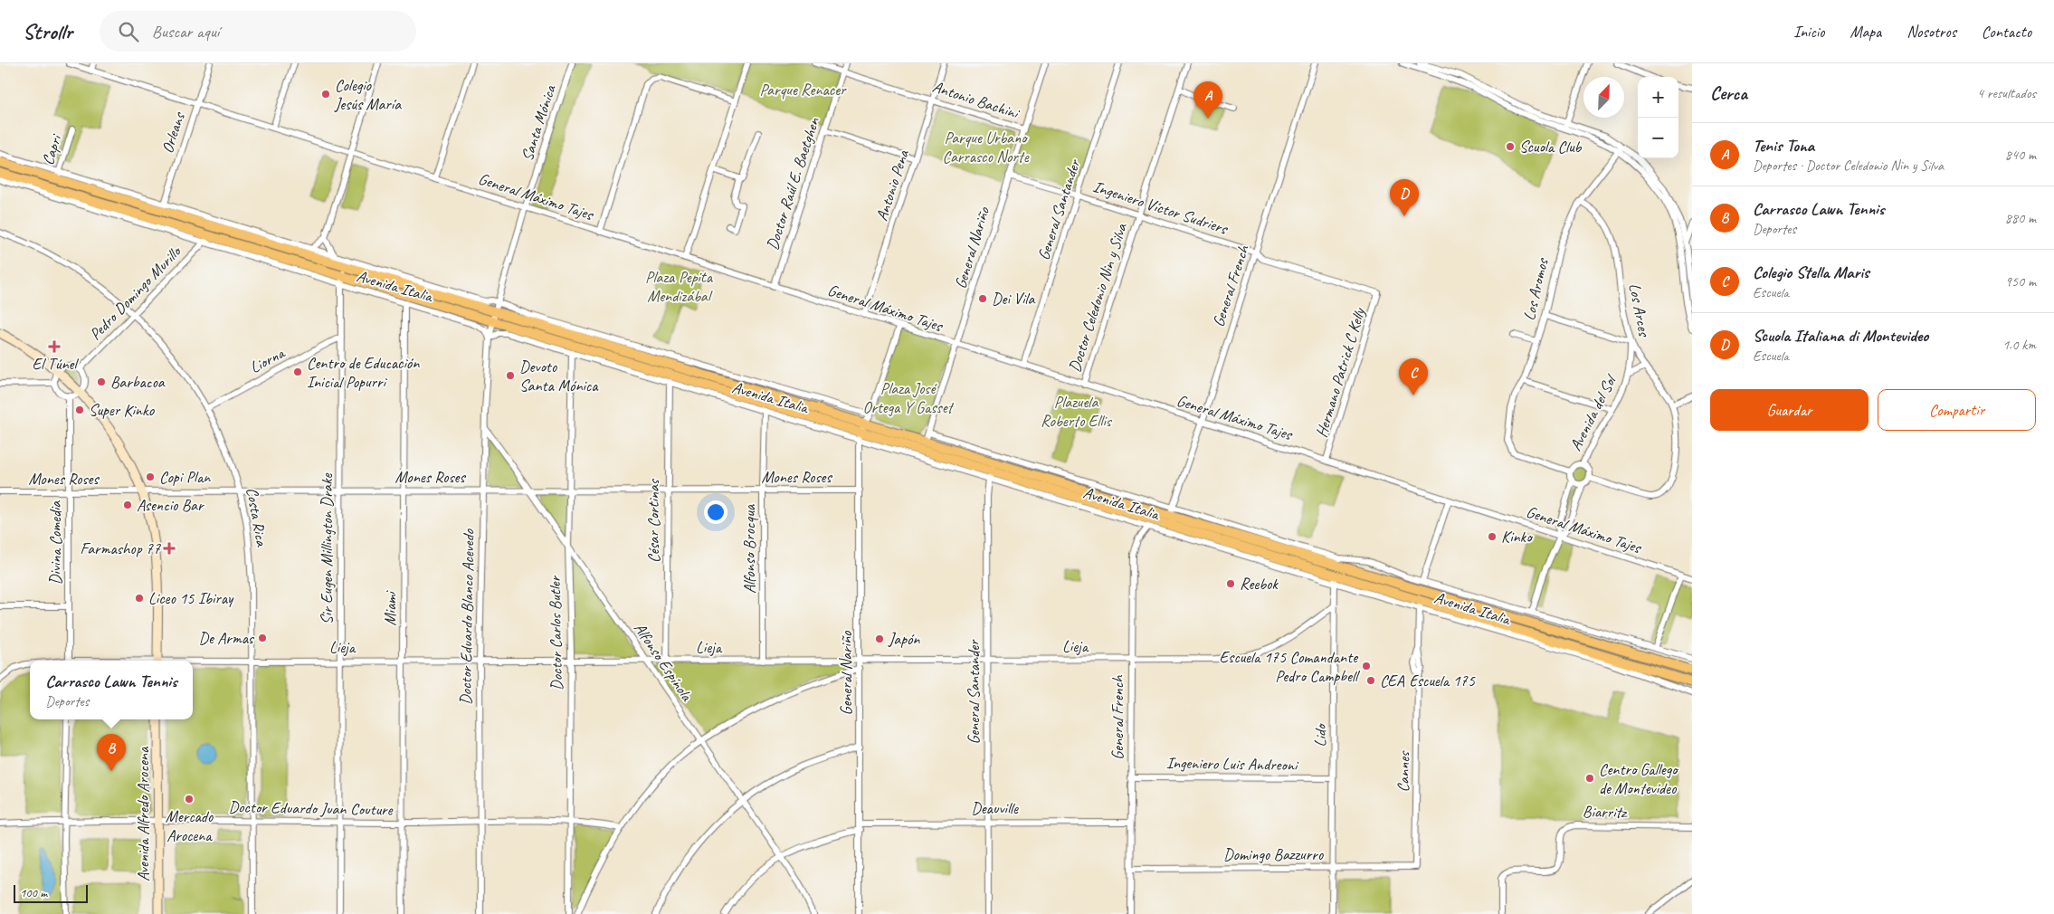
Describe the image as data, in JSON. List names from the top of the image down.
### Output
{
  "streets": {
    "main road": ["Avenida Italia"],
    "street": [
      "Antonio Bachini",
      "Santa Mónica",
      "Orleans",
      "Capri",
      "Doctor Raúl E. Baetghen",
      "Antonio Pena",
      "General Máximo Tajes",
      "Ingeniero Víctor Sudriers",
      "General Santander",
      "General Nariño",
      "General French",
      "Los Aromos",
      "Pedro Domingo Murillo",
      "Doctor Celedonio Nin y Silva",
      "Los Arces",
      "Liorna",
      "Hermano Patrick C Kelly",
      "Avenida del Sol",
      "Mones Roses",
      "Costa Rica",
      "César Cortinas",
      "Divina Comedia",
      "Sir Eugen Millington Drake",
      "Alfonso Brocqua",
      "Miami",
      "Doctor Eduardo Blanco Acevedo",
      "Doctor Carlos Butler",
      "Lieja",
      "Alfonso Espínola",
      "Lido",
      "Ingeniero Luis Andreoni",
      "Cannes",
      "Doctor Eduardo Juan Couture",
      "Deauville",
      "Biarritz",
      "Avenida Alfredo Arocena",
      "Domingo Bazzurro"
    ]
  },
  "crossings": [
    ["Antonio Bachini", "Doctor Raúl E. Baetghen"],
    ["Antonio Bachini", "Antonio Pena"],
    ["Antonio Bachini", "General Nariño"],
    ["Santa Mónica", "General Máximo Tajes"],
    ["Santa Mónica", "Avenida Italia"],
    ["Santa Mónica", "Doctor Eduardo Blanco Acevedo"],
    ["Orleans", "General Máximo Tajes"],
    ["Orleans", "Avenida Italia"],
    ["Capri", "Avenida Italia"],
    ["Doctor Raúl E. Baetghen", "General Máximo Tajes"],
    ["Antonio Pena", "General Máximo Tajes"],
    ["General Máximo Tajes", "General Santander"],
    ["General Máximo Tajes", "General Nariño"],
    ["General Máximo Tajes", "General French"],
    ["General Máximo Tajes", "Doctor Celedonio Nin y Silva"],
    ["General Máximo Tajes", "Hermano Patrick C Kelly"],
    ["Ingeniero Víctor Sudriers", "General Santander"],
    ["Ingeniero Víctor Sudriers", "General Nariño"],
    ["Ingeniero Víctor Sudriers", "General French"],
    ["Ingeniero Víctor Sudriers", "Doctor Celedonio Nin y Silva"],
    ["Ingeniero Víctor Sudriers", "Hermano Patrick C Kelly"],
    ["General Santander", "Avenida Italia"],
    ["General Santander", "Lieja"],
    ["General Santander", "Deauville"],
    ["General Nariño", "Avenida Italia"],
    ["General Nariño", "Mones Roses"],
    ["General Nariño", "Lieja"],
    ["General Nariño", "Deauville"],
    ["Avenida Italia", "General French"],
    ["Avenida Italia", "Pedro Domingo Murillo"],
    ["Avenida Italia", "César Cortinas"],
    ["Avenida Italia", "Sir Eugen Millington Drake"],
    ["Avenida Italia", "Alfonso Brocqua"],
    ["Avenida Italia", "Miami"],
    ["Avenida Italia", "Doctor Eduardo Blanco Acevedo"],
    ["Avenida Italia", "Doctor Carlos Butler"],
    ["Avenida Italia", "Lido"],
    ["Avenida Italia", "Cannes"],
    ["General French", "Lieja"],
    ["General French", "Ingeniero Luis Andreoni"],
    ["General French", "Deauville"],
    ["General French", "Domingo Bazzurro"],
    ["Los Aromos", "Los Arces"],
    ["Los Aromos", "Avenida del Sol"],
    ["Pedro Domingo Murillo", "Costa Rica"],
    ["Los Arces", "Avenida del Sol"],
    ["Liorna", "Costa Rica"],
    ["Liorna", "Sir Eugen Millington Drake"],
    ["Mones Roses", "Costa Rica"],
    ["Mones Roses", "César Cortinas"],
    ["Mones Roses", "Divina Comedia"],
    ["Mones Roses", "Sir Eugen Millington Drake"],
    ["Mones Roses", "Alfonso Brocqua"],
    ["Mones Roses", "Miami"],
    ["Mones Roses", "Doctor Eduardo Blanco Acevedo"],
    ["Mones Roses", "Doctor Carlos Butler"],
    ["Mones Roses", "Alfonso Espínola"],
    ["Costa Rica", "Lieja"],
    ["Costa Rica", "Doctor Eduardo Juan Couture"],
    ["César Cortinas", "Lieja"],
    ["Sir Eugen Millington Drake", "Lieja"],
    ["Sir Eugen Millington Drake", "Doctor Eduardo Juan Couture"],
    ["Alfonso Brocqua", "Lieja"],
    ["Miami", "Lieja"],
    ["Miami", "Doctor Eduardo Juan Couture"],
    ["Doctor Eduardo Blanco Acevedo", "Lieja"],
    ["Doctor Eduardo Blanco Acevedo", "Alfonso Espínola"],
    ["Doctor Eduardo Blanco Acevedo", "Doctor Eduardo Juan Couture"],
    ["Doctor Carlos Butler", "Lieja"],
    ["Doctor Carlos Butler", "Alfonso Espínola"],
    ["Doctor Carlos Butler", "Doctor Eduardo Juan Couture"],
    ["Lieja", "Alfonso Espínola"],
    ["Lieja", "Lido"],
    ["Alfonso Espínola", "Deauville"],
    ["Lido", "Ingeniero Luis Andreoni"],
    ["Lido", "Domingo Bazzurro"],
    ["Cannes", "Domingo Bazzurro"],
    ["Doctor Eduardo Juan Couture", "Avenida Alfredo Arocena"]
  ],
  "parks": [
    "Parque Renacer",
    "Parque Urbano Carrasco Norte",
    "Plaza Pepita Mendizábal",
    "Plaza José Ortega Y Gasset",
    "Plazuela Roberto Ellis"
  ],
  "places": {
    "other": [
      "Colegio Jesús María",
      "Scuola Club",
      "Dei Vila",
      "Centro de Educación Inicial Popurri",
      "Devoto Santa Mónica",
      "Barbacoa",
      "Super Kinko",
      "Copi Plan",
      "Asencio Bar",
      "Kinko",
      "Reebok",
      "Liceo 15 Ibiray",
      "De Armas",
      "Japón",
      "Escuela 175 Comandante Pedro Campbell",
      "CEA Escuela 175",
      "Centro Gallego de Montevideo",
      "Mercado Arocena"
    ],
    "health": ["El Túnel", "Farmashop 77"]
  },
  "scale_bar": "100 m",
  "north": "top right",
  "page": {
    "header": "Strollr",
    "search": "Buscar aquí",
    "nav": [
      "Inicio",
      "Mapa",
      "Nosotros",
      "Contacto"
    ],
    "heading": ["Cerca", "4 resultados"],
    "map_buttons": ["+", "−"],
    "pins": [
      "A",
      "D",
      "C",
      "B"
    ],
    "list": [
      {
        "mark": "A",
        "name": "Tenis Tona",
        "note": "Deportes · Doctor Celedonio Nin y Silva",
        "value": "840 m"
      },
      {
        "mark": "B",
        "name": "Carrasco Lawn Tennis",
        "note": "Deportes",
        "value": "880 m"
      },
      {
        "mark": "C",
        "name": "Colegio Stella Maris",
        "note": "Escuela",
        "value": "950 m"
      },
      {
        "mark": "D",
        "name": "Scuola Italiana di Montevideo",
        "note": "Escuela",
        "value": "1.0 km"
      }
    ],
    "buttons": ["Guardar", "Compartir"],
    "popup": ["Carrasco Lawn Tennis", "Deportes"],
    "scale": "100 m"
  }
}
